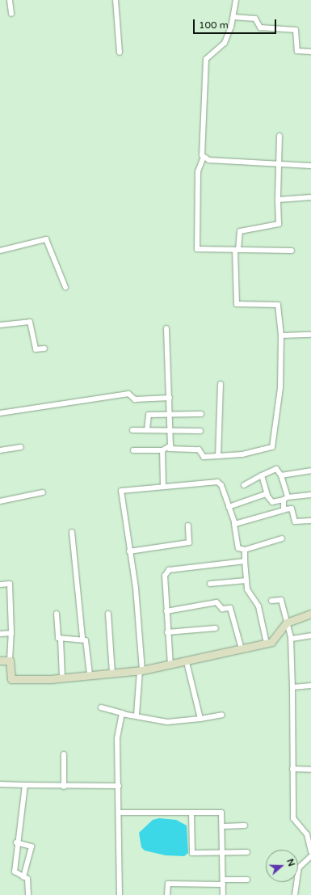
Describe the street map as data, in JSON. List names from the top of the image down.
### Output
{
  "scale_bar": "100 m",
  "north": "right"
}
